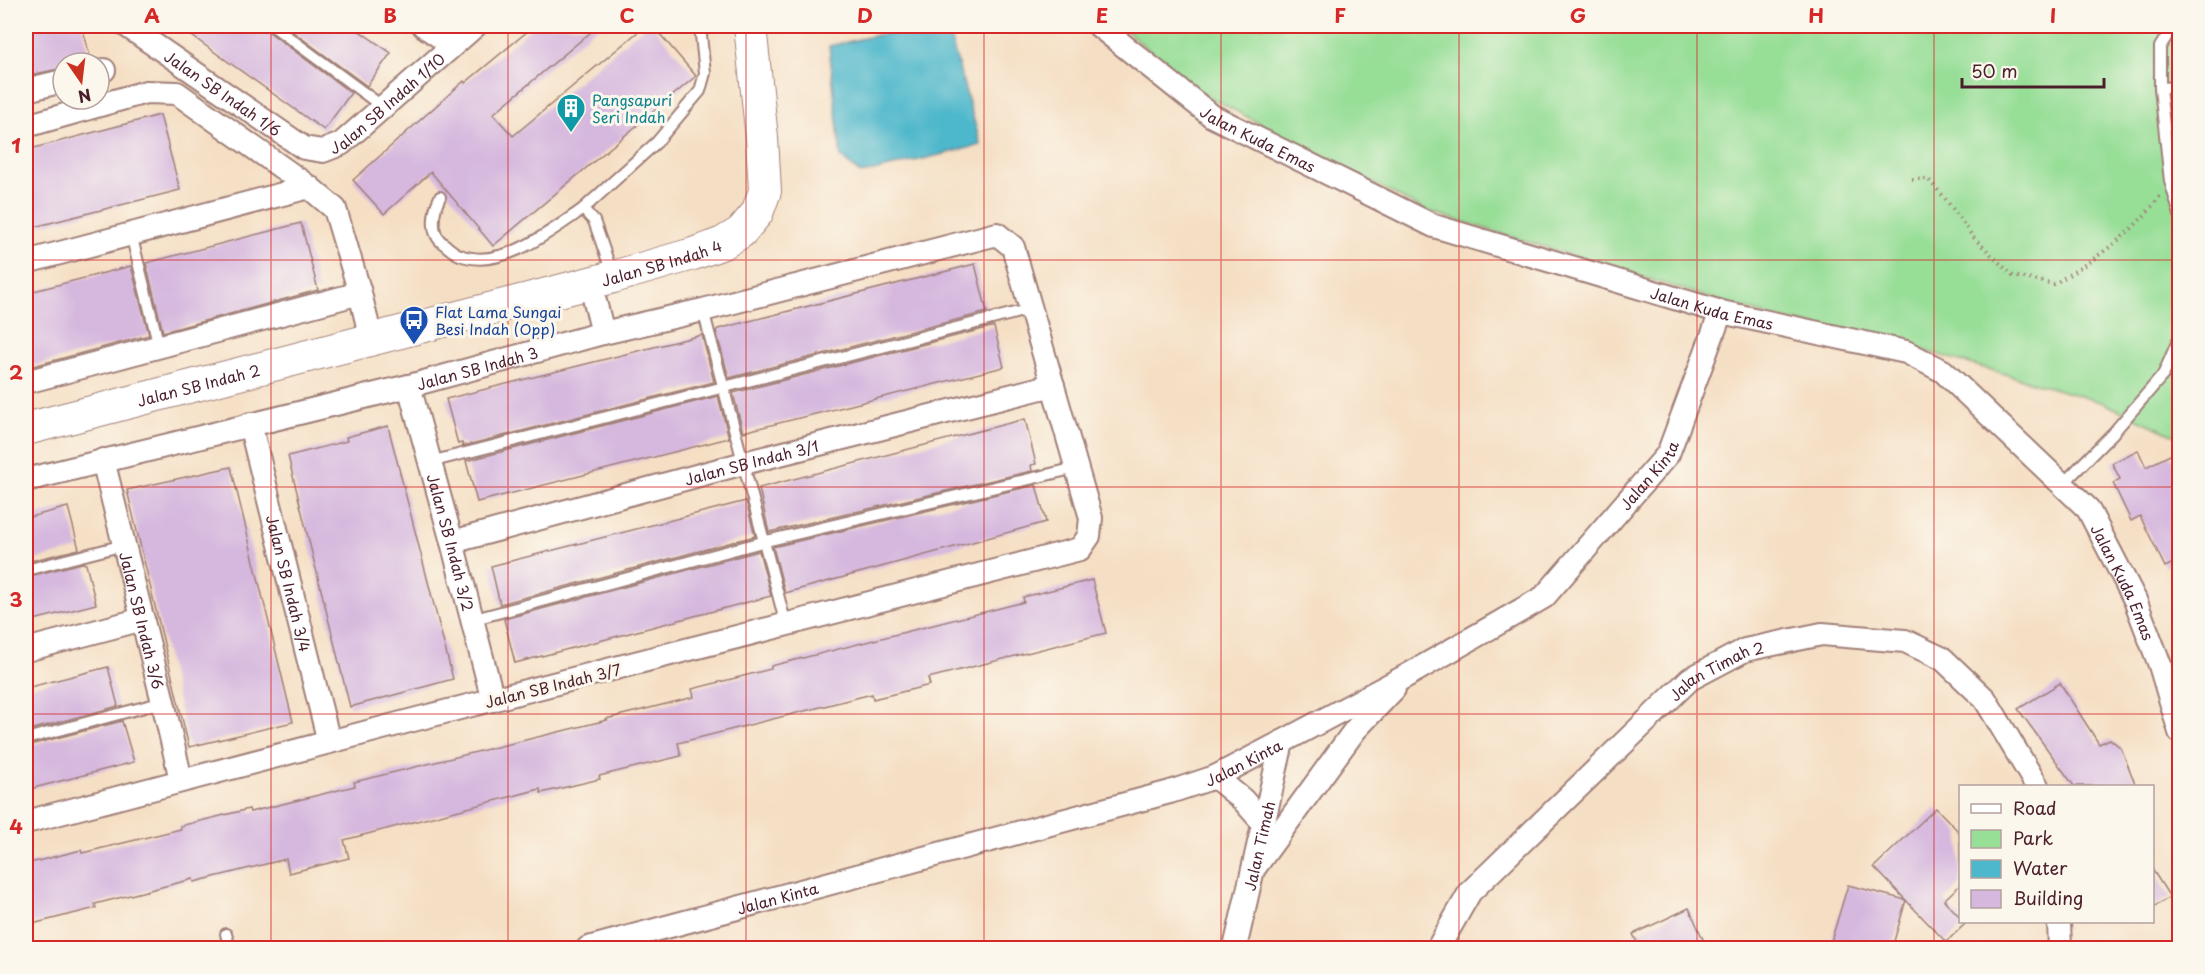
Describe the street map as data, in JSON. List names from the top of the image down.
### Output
{
  "streets": {
    "street": [
      "Jalan SB Indah 1/6",
      "Jalan SB Indah 1/10",
      "Jalan Kuda Emas",
      "Jalan SB Indah 4",
      "Jalan SB Indah 3",
      "Jalan SB Indah 2",
      "Jalan SB Indah 3/1",
      "Jalan Kinta",
      "Jalan SB Indah 3/2",
      "Jalan SB Indah 3/4",
      "Jalan SB Indah 3/6",
      "Jalan Timah 2",
      "Jalan SB Indah 3/7",
      "Jalan Timah"
    ]
  },
  "crossings": [
    ["Jalan SB Indah 1/6", "Jalan SB Indah 1/10"],
    ["Jalan Kuda Emas", "Jalan Kinta"],
    ["Jalan SB Indah 4", "Jalan SB Indah 2"],
    ["Jalan SB Indah 3", "Jalan SB Indah 3/2"],
    ["Jalan SB Indah 3", "Jalan SB Indah 3/4"],
    ["Jalan SB Indah 3", "Jalan SB Indah 3/6"],
    ["Jalan SB Indah 3/1", "Jalan SB Indah 3/2"],
    ["Jalan Kinta", "Jalan Timah"],
    ["Jalan SB Indah 3/2", "Jalan SB Indah 3/7"],
    ["Jalan SB Indah 3/4", "Jalan SB Indah 3/7"],
    ["Jalan SB Indah 3/6", "Jalan SB Indah 3/7"]
  ],
  "places": {
    "building": ["Pangsapuri Seri Indah"],
    "bus stop": ["Flat Lama Sungai Besi Indah (Opp)"]
  },
  "legend": [
    "Road",
    "Park",
    "Water",
    "Building"
  ],
  "scale_bar": "50 m",
  "north": "bottom",
  "grid": {
    "columns": [
      "A",
      "B",
      "C",
      "D",
      "E",
      "F",
      "G",
      "H",
      "I"
    ],
    "rows": [
      "1",
      "2",
      "3",
      "4"
    ]
  }
}
